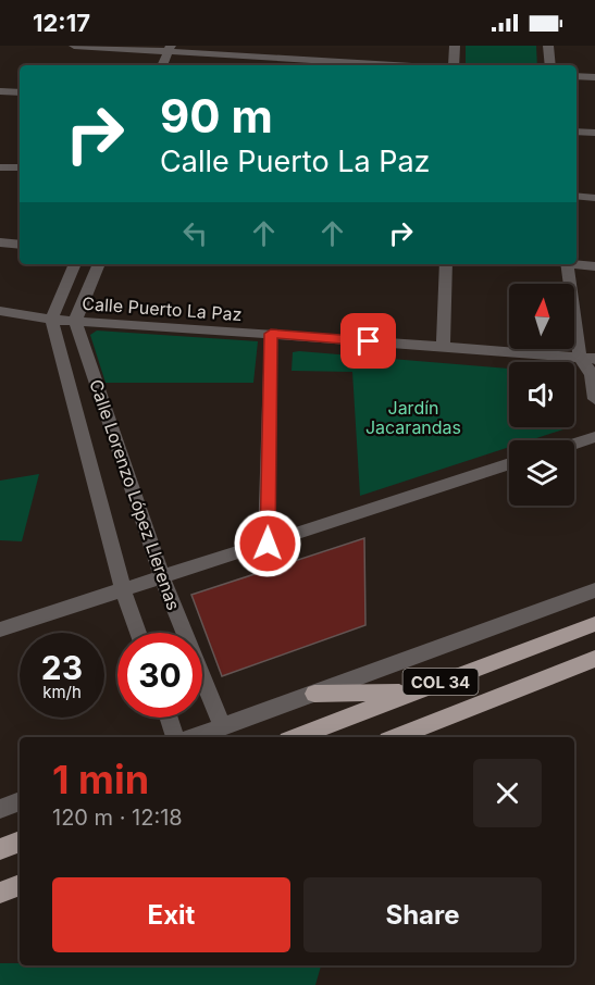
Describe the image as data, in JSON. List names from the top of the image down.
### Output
{
  "streets": {
    "main road": ["COL 34"],
    "street": ["Calle Puerto La Paz", "Calle Lorenzo López Llerenas"]
  },
  "crossings": [
    ["Calle Puerto La Paz", "Calle Lorenzo López Llerenas"]
  ],
  "parks": ["Jardín Jacarandas"],
  "north": "top",
  "page": {
    "status": "12:17",
    "turn": ["90 m", "Calle Puerto La Paz"],
    "speed": "23 km/h",
    "limit": "30",
    "heading": ["1 min", "120 m · 12:18"],
    "buttons": ["Exit", "Share"]
  }
}
